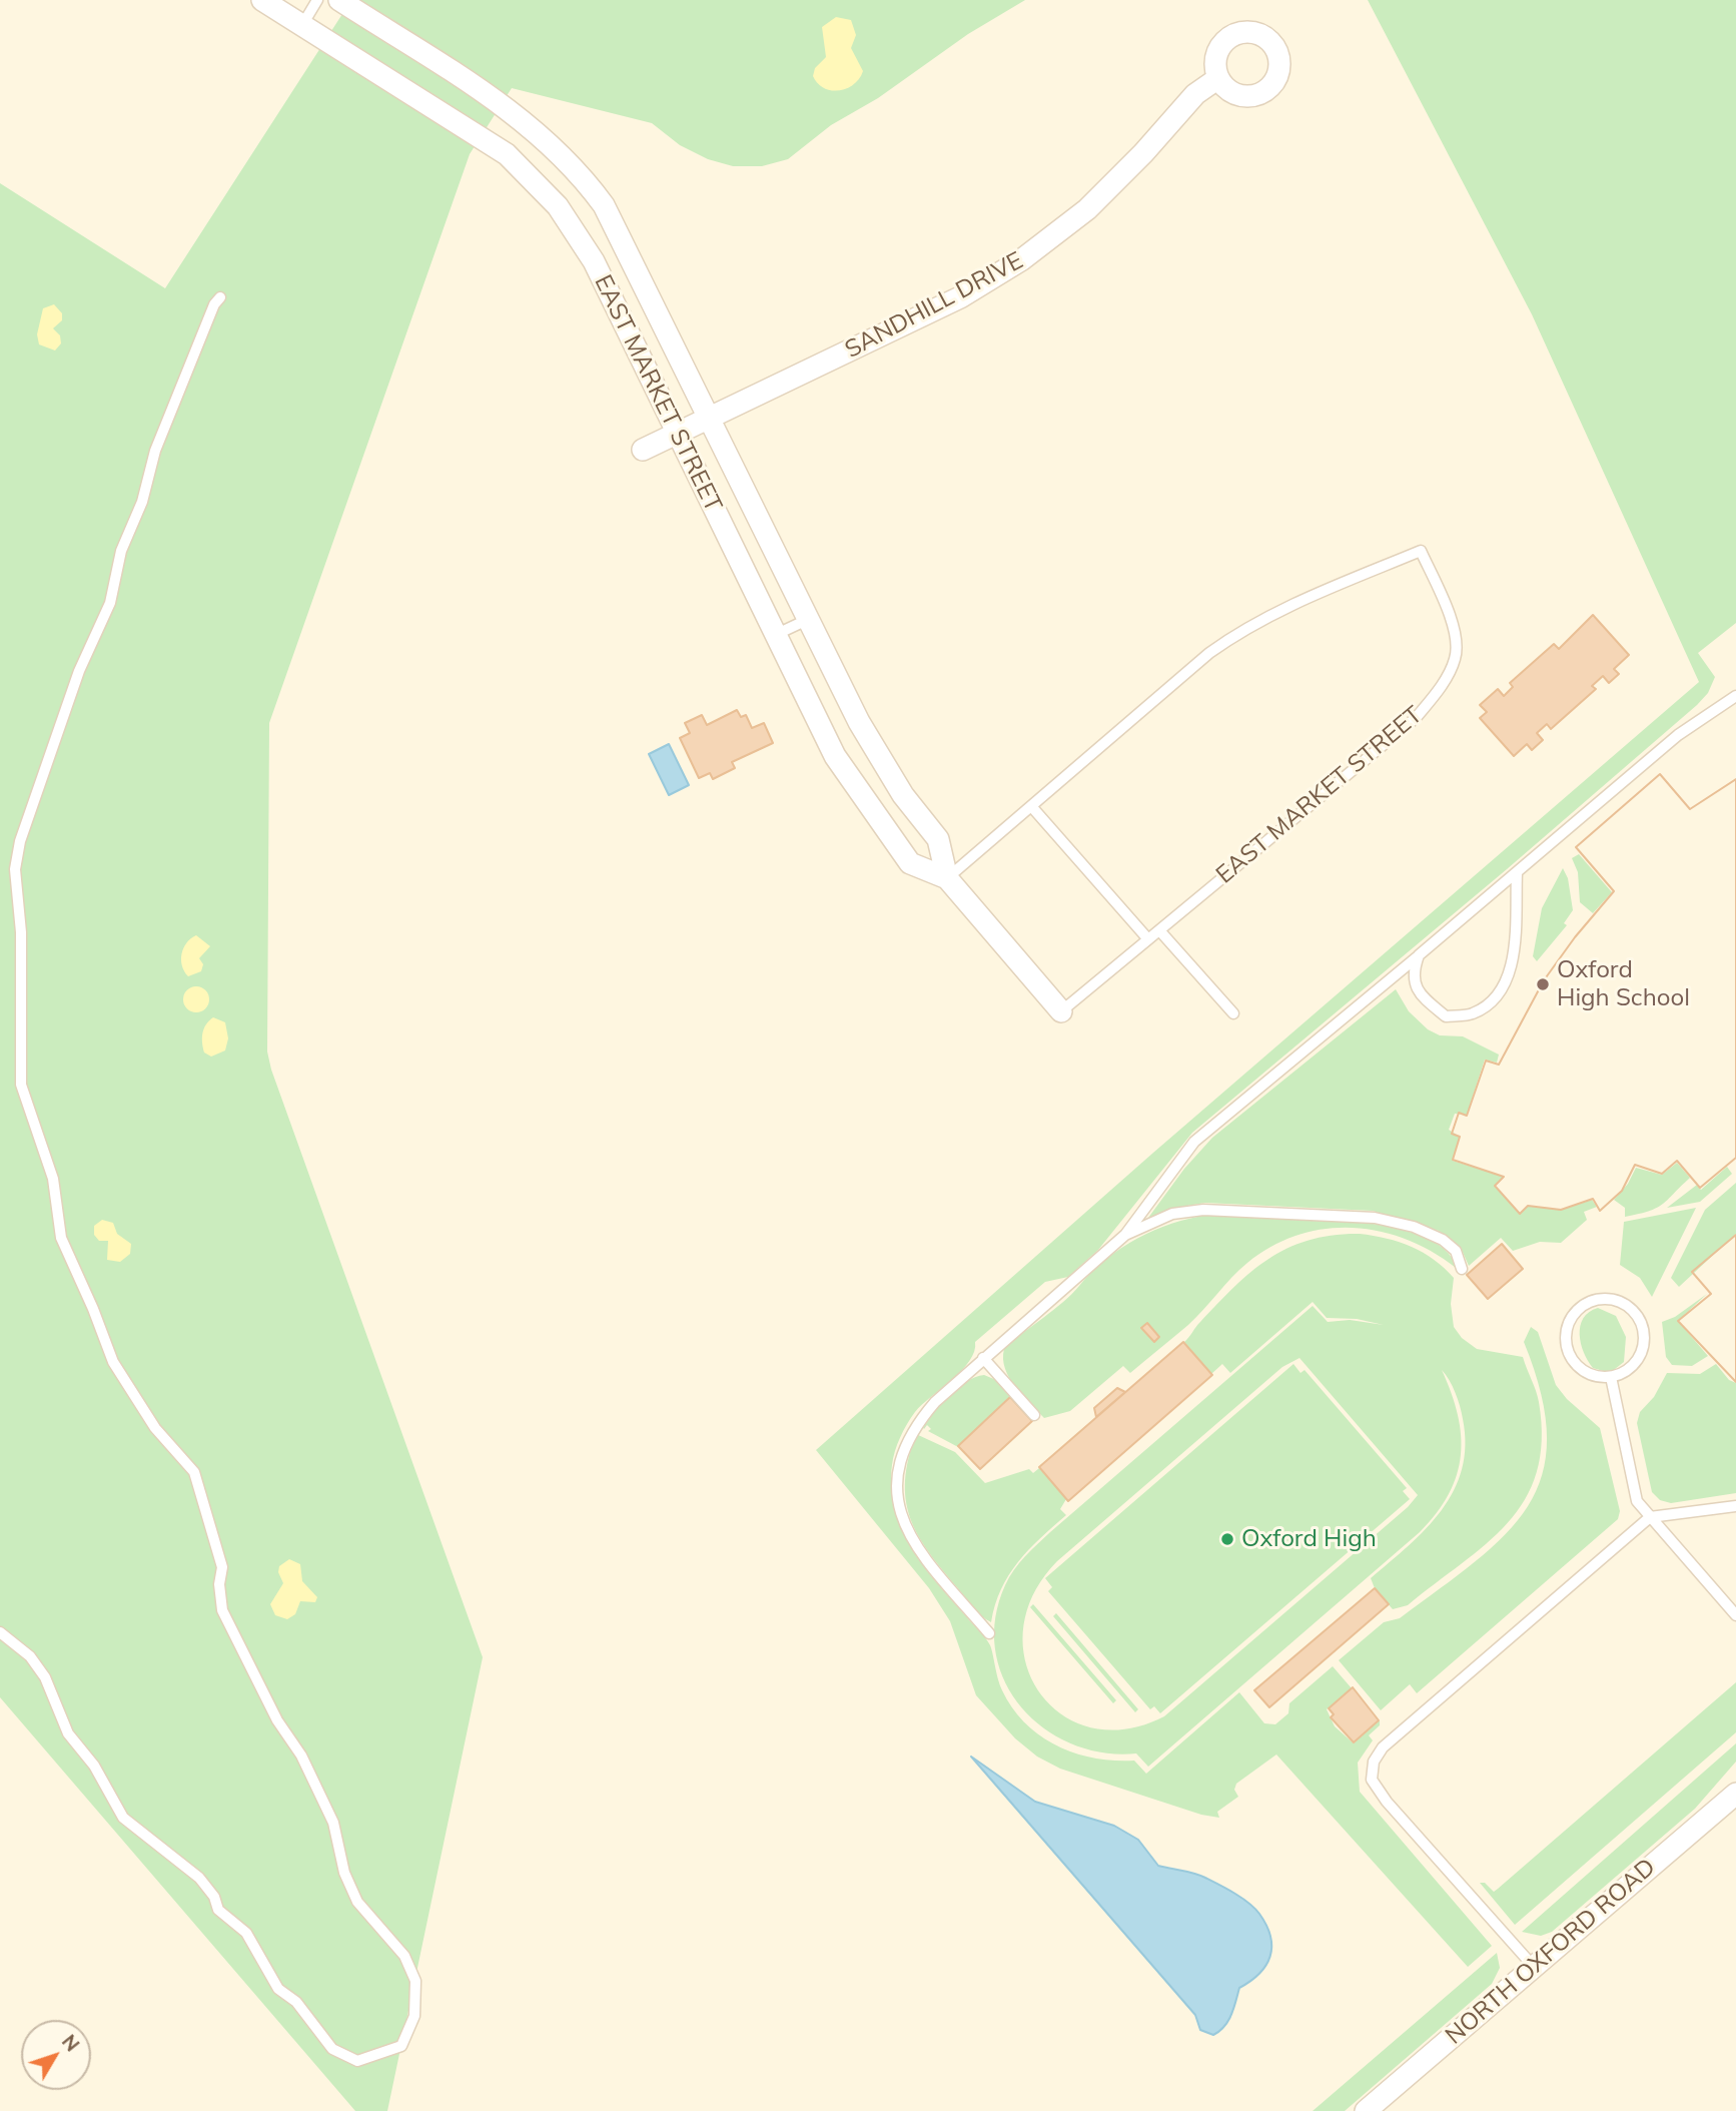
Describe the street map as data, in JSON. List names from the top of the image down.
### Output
{
  "streets": {
    "street": ["SANDHILL DRIVE", "EAST MARKET STREET", "NORTH OXFORD ROAD"]
  },
  "crossings": [
    ["SANDHILL DRIVE", "EAST MARKET STREET"]
  ],
  "places": ["Oxford High School", "Oxford High"],
  "north": "top right"
}
